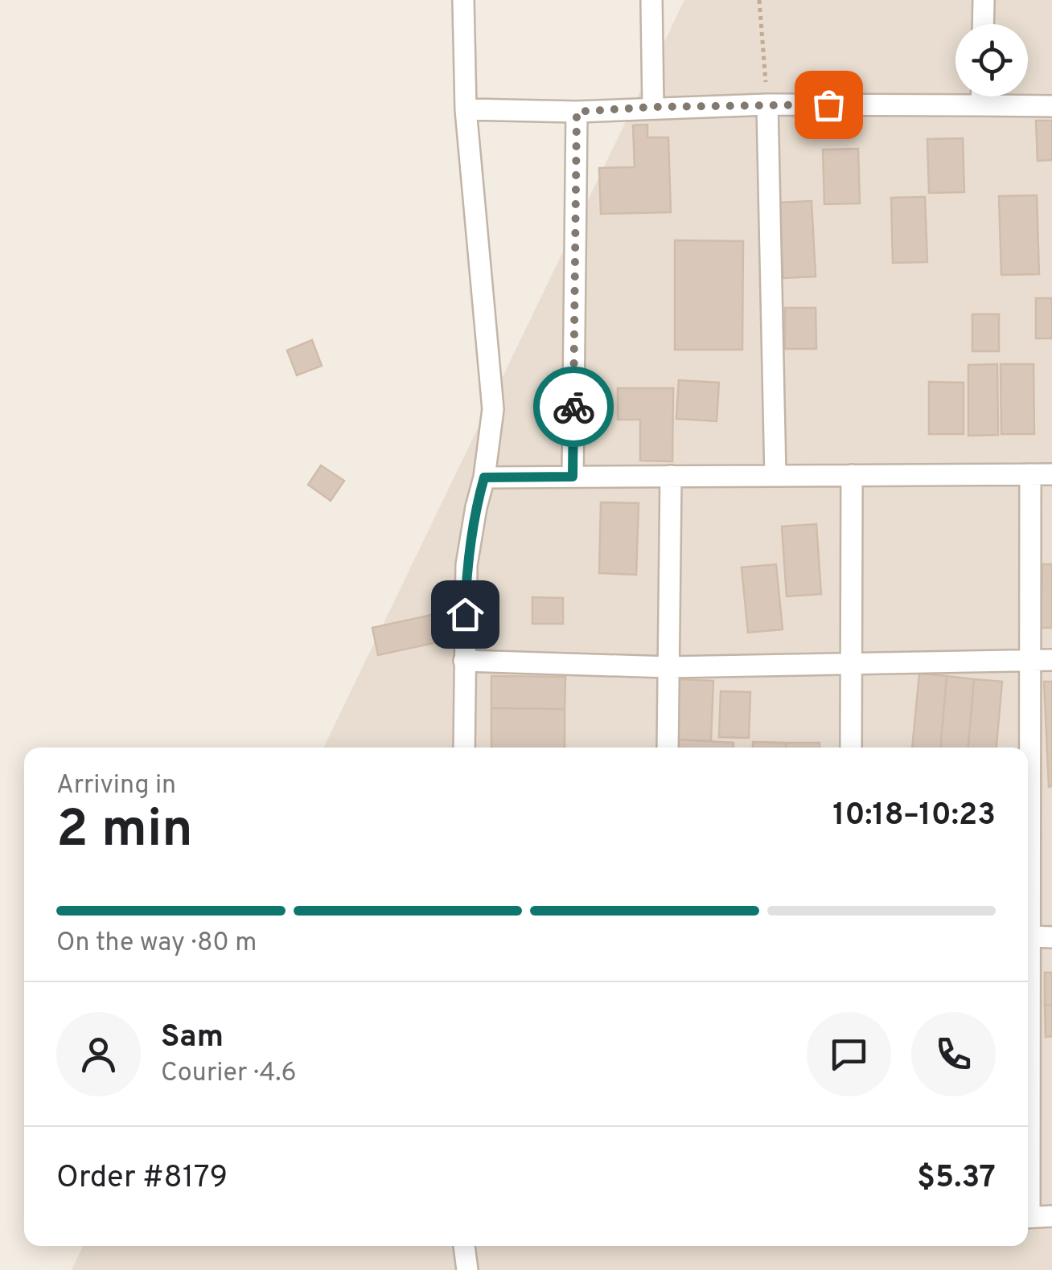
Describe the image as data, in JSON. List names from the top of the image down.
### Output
{
  "page": {
    "heading": ["2 min", "Arriving in", "10:18–10:23"],
    "panel": [
      "Sam",
      "Courier · 4.6",
      "Order #8179",
      "$5.37"
    ],
    "bar": "On the way · 80 m"
  }
}
